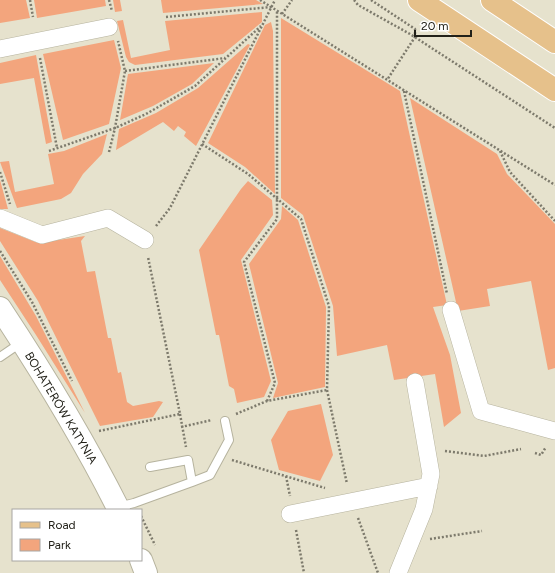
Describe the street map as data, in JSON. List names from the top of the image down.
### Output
{
  "streets": {
    "street": ["BOHATERÓW KATYNIA"]
  },
  "legend": ["Road", "Park"],
  "scale_bar": "20 m"
}
